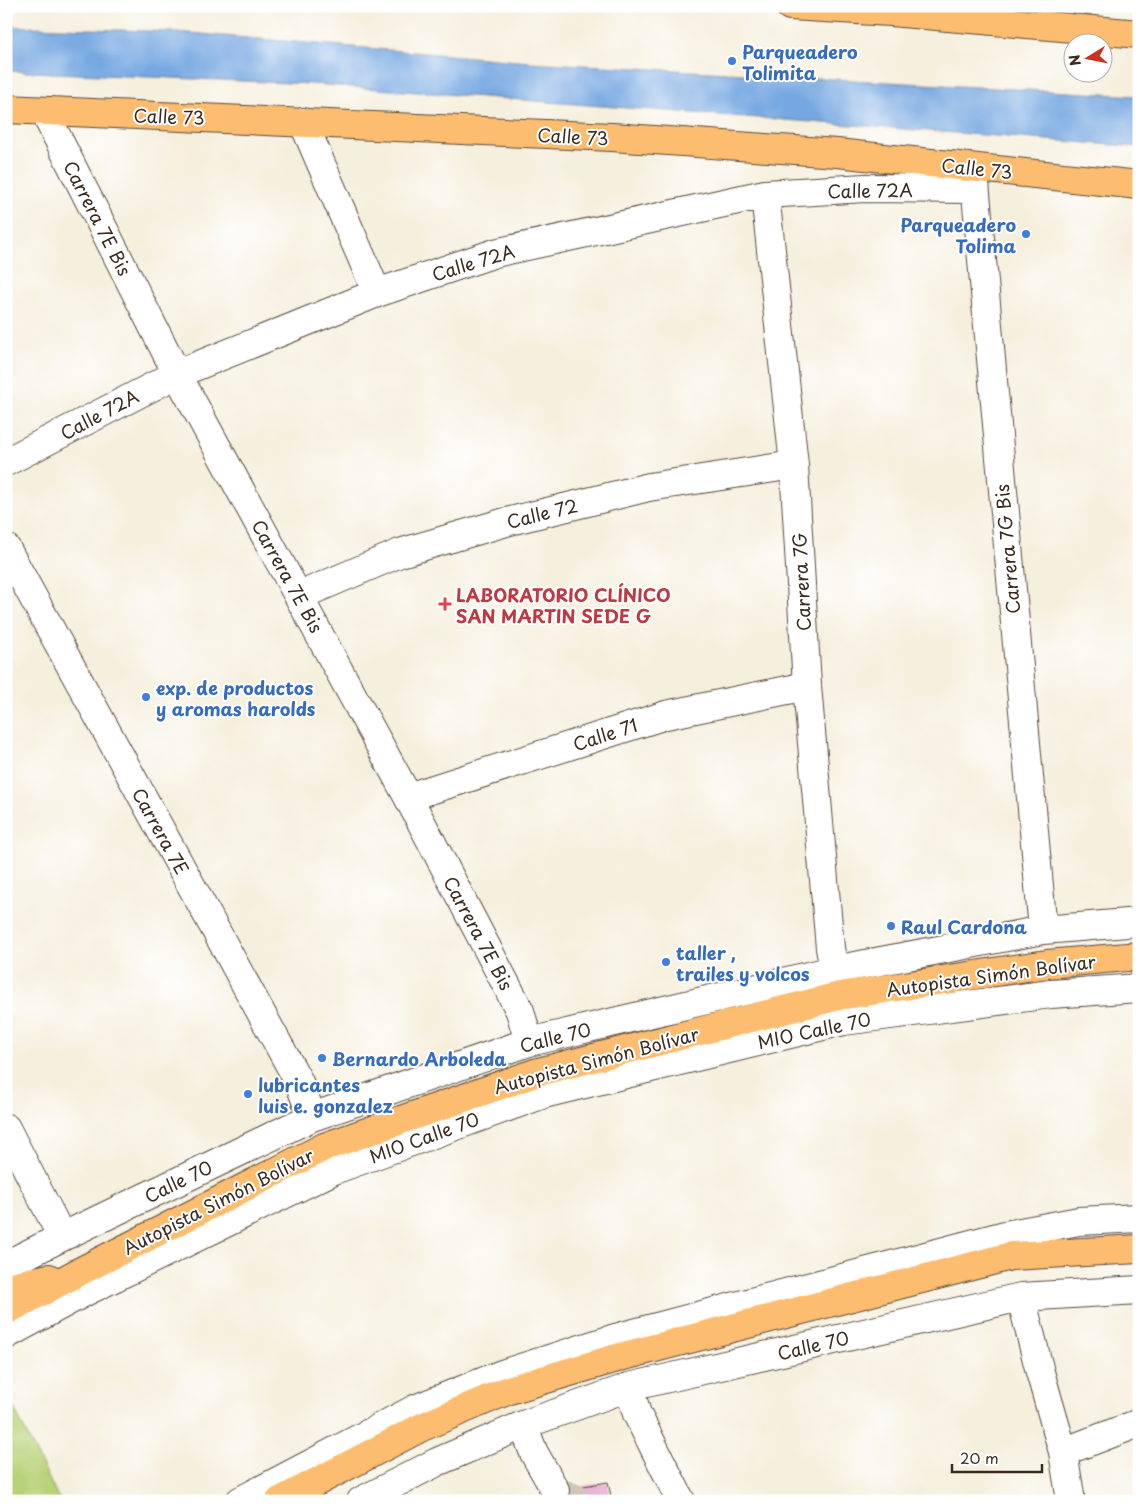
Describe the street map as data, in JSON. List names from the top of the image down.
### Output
{
  "streets": {
    "main road": ["Calle 73", "Autopista Simón Bolívar"],
    "street": [
      "Calle 72A",
      "Carrera 7E Bis",
      "Calle 72",
      "Carrera 7G Bis",
      "Carrera 7G",
      "Calle 71",
      "Carrera 7E",
      "MIO Calle 70",
      "Calle 70"
    ]
  },
  "crossings": [
    ["Calle 73", "Calle 72A"],
    ["Calle 73", "Carrera 7E Bis"],
    ["Calle 73", "Carrera 7G Bis"],
    ["Calle 72A", "Carrera 7E Bis"],
    ["Calle 72A", "Carrera 7G Bis"],
    ["Calle 72A", "Carrera 7G"],
    ["Carrera 7E Bis", "Calle 72"],
    ["Carrera 7E Bis", "Calle 71"],
    ["Carrera 7E Bis", "Calle 70"],
    ["Calle 72", "Carrera 7G"],
    ["Carrera 7G Bis", "Calle 70"],
    ["Carrera 7G", "Calle 71"],
    ["Carrera 7G", "Calle 70"],
    ["Carrera 7E", "Calle 70"]
  ],
  "places": {
    "other": [
      "Parqueadero Tolimita",
      "Parqueadero Tolima",
      "exp. de productos y aromas harolds",
      "Raul Cardona",
      "taller , trailes y volcos",
      "Bernardo Arboleda",
      "lubricantes luis e. gonzalez"
    ],
    "health": ["LABORATORIO CLÍNICO SAN MARTIN SEDE G"]
  },
  "scale_bar": "20 m",
  "north": "left"
}
